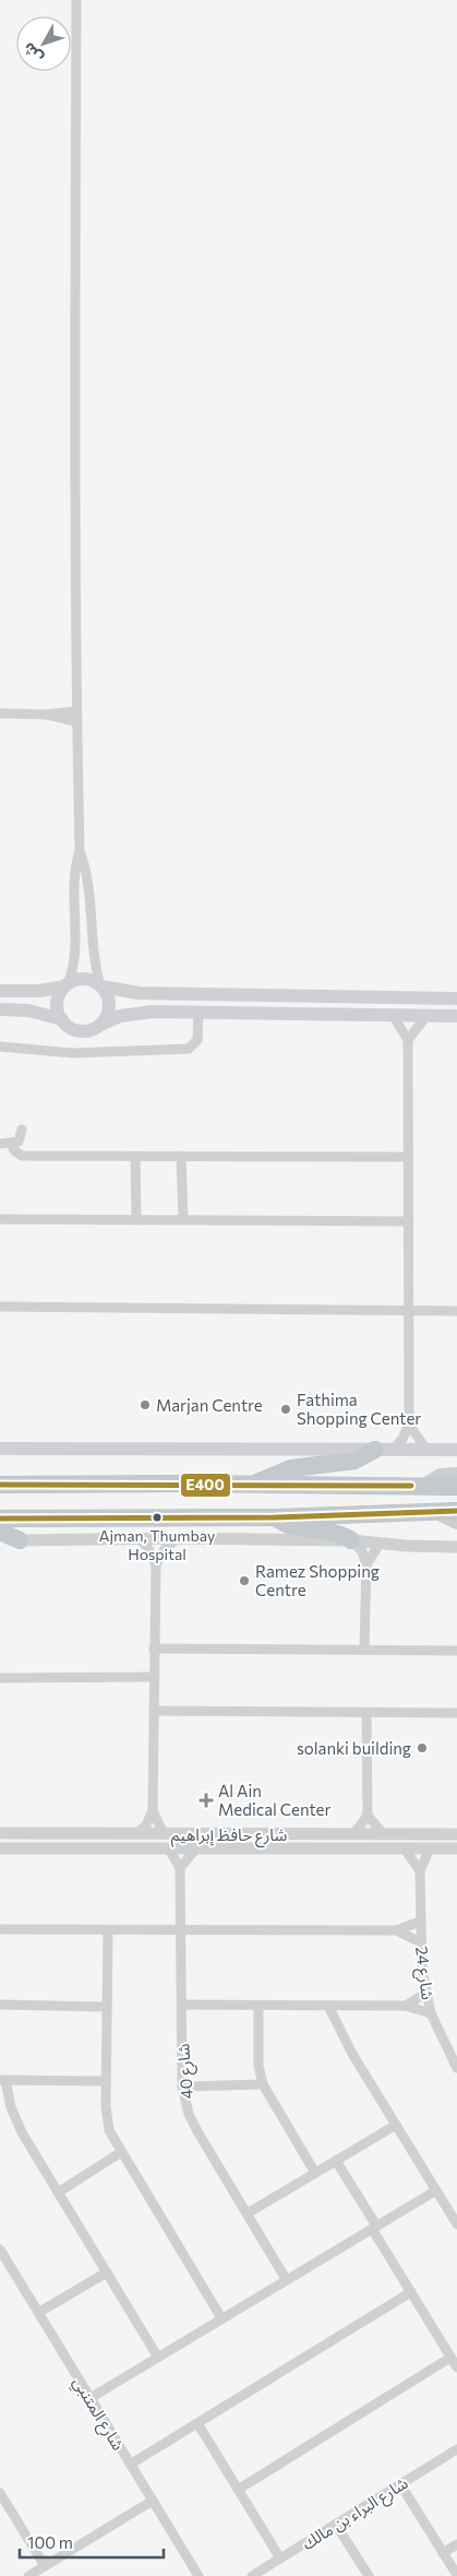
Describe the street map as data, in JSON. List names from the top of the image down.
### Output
{
  "streets": {
    "street": [
      "شارع حافظ إبراهيم",
      "شارع 24",
      "شارع 40",
      "شارع المتنبي",
      "شارع البراء بن مالك"
    ]
  },
  "crossings": [
    ["شارع حافظ إبراهيم", "شارع 24"],
    ["شارع حافظ إبراهيم", "شارع 40"]
  ],
  "places": {
    "other": [
      "Marjan Centre",
      "Fathima Shopping Center",
      "Ajman, Thumbay Hospital",
      "Ramez Shopping Centre",
      "solanki building"
    ],
    "health": ["Al Ain Medical Center"]
  },
  "lines": ["transit line E400"],
  "scale_bar": "100 m",
  "north": "bottom left"
}
